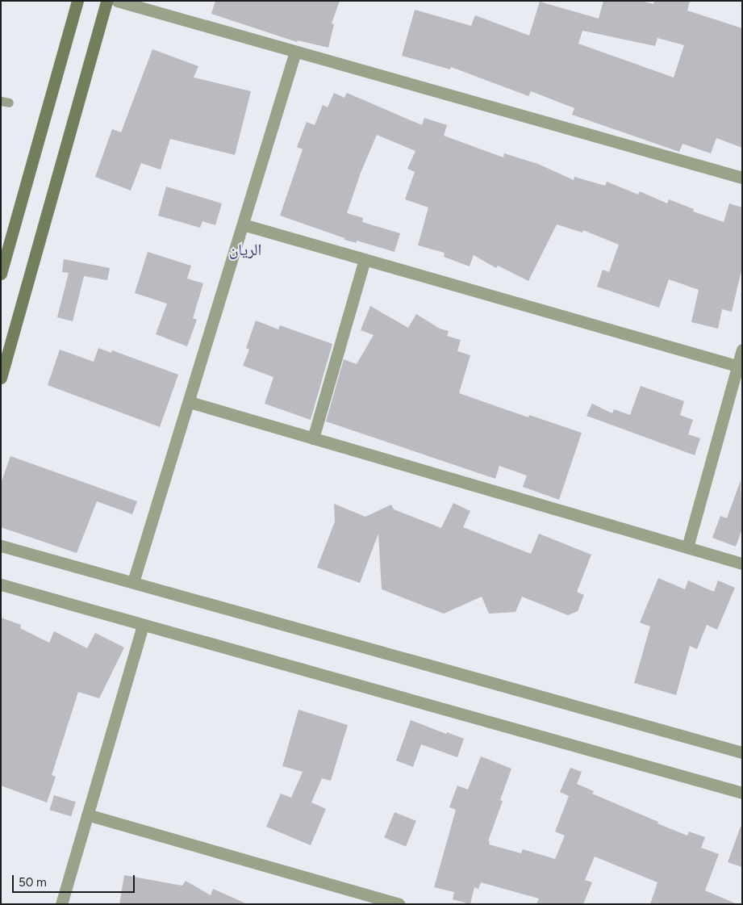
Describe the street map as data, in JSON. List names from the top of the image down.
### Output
{
  "districts": ["الريان"],
  "scale_bar": "50 m"
}
